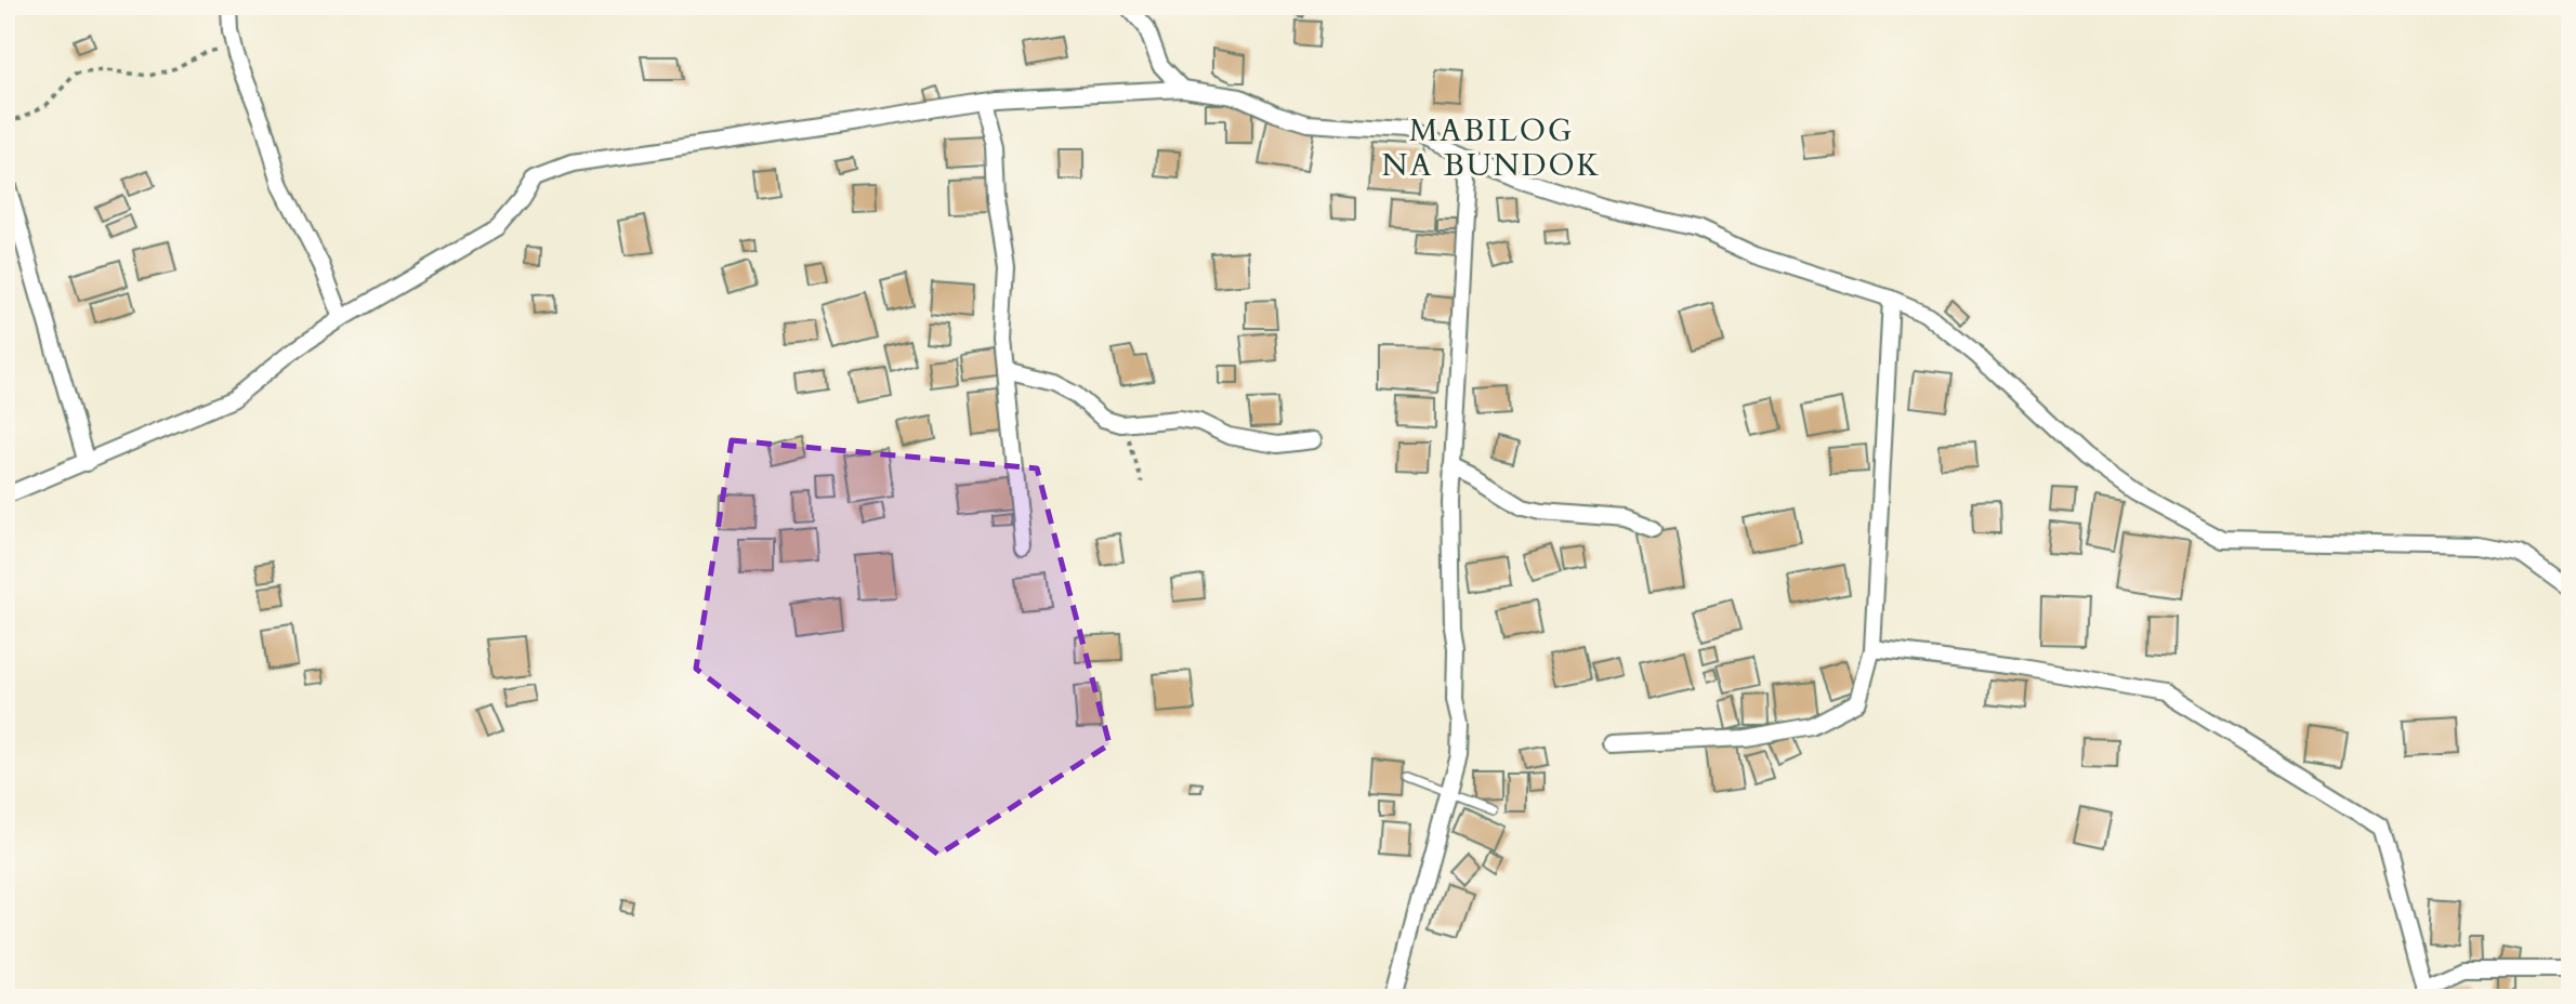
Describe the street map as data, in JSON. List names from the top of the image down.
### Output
{
  "districts": ["MABILOG NA BUNDOK"]
}
